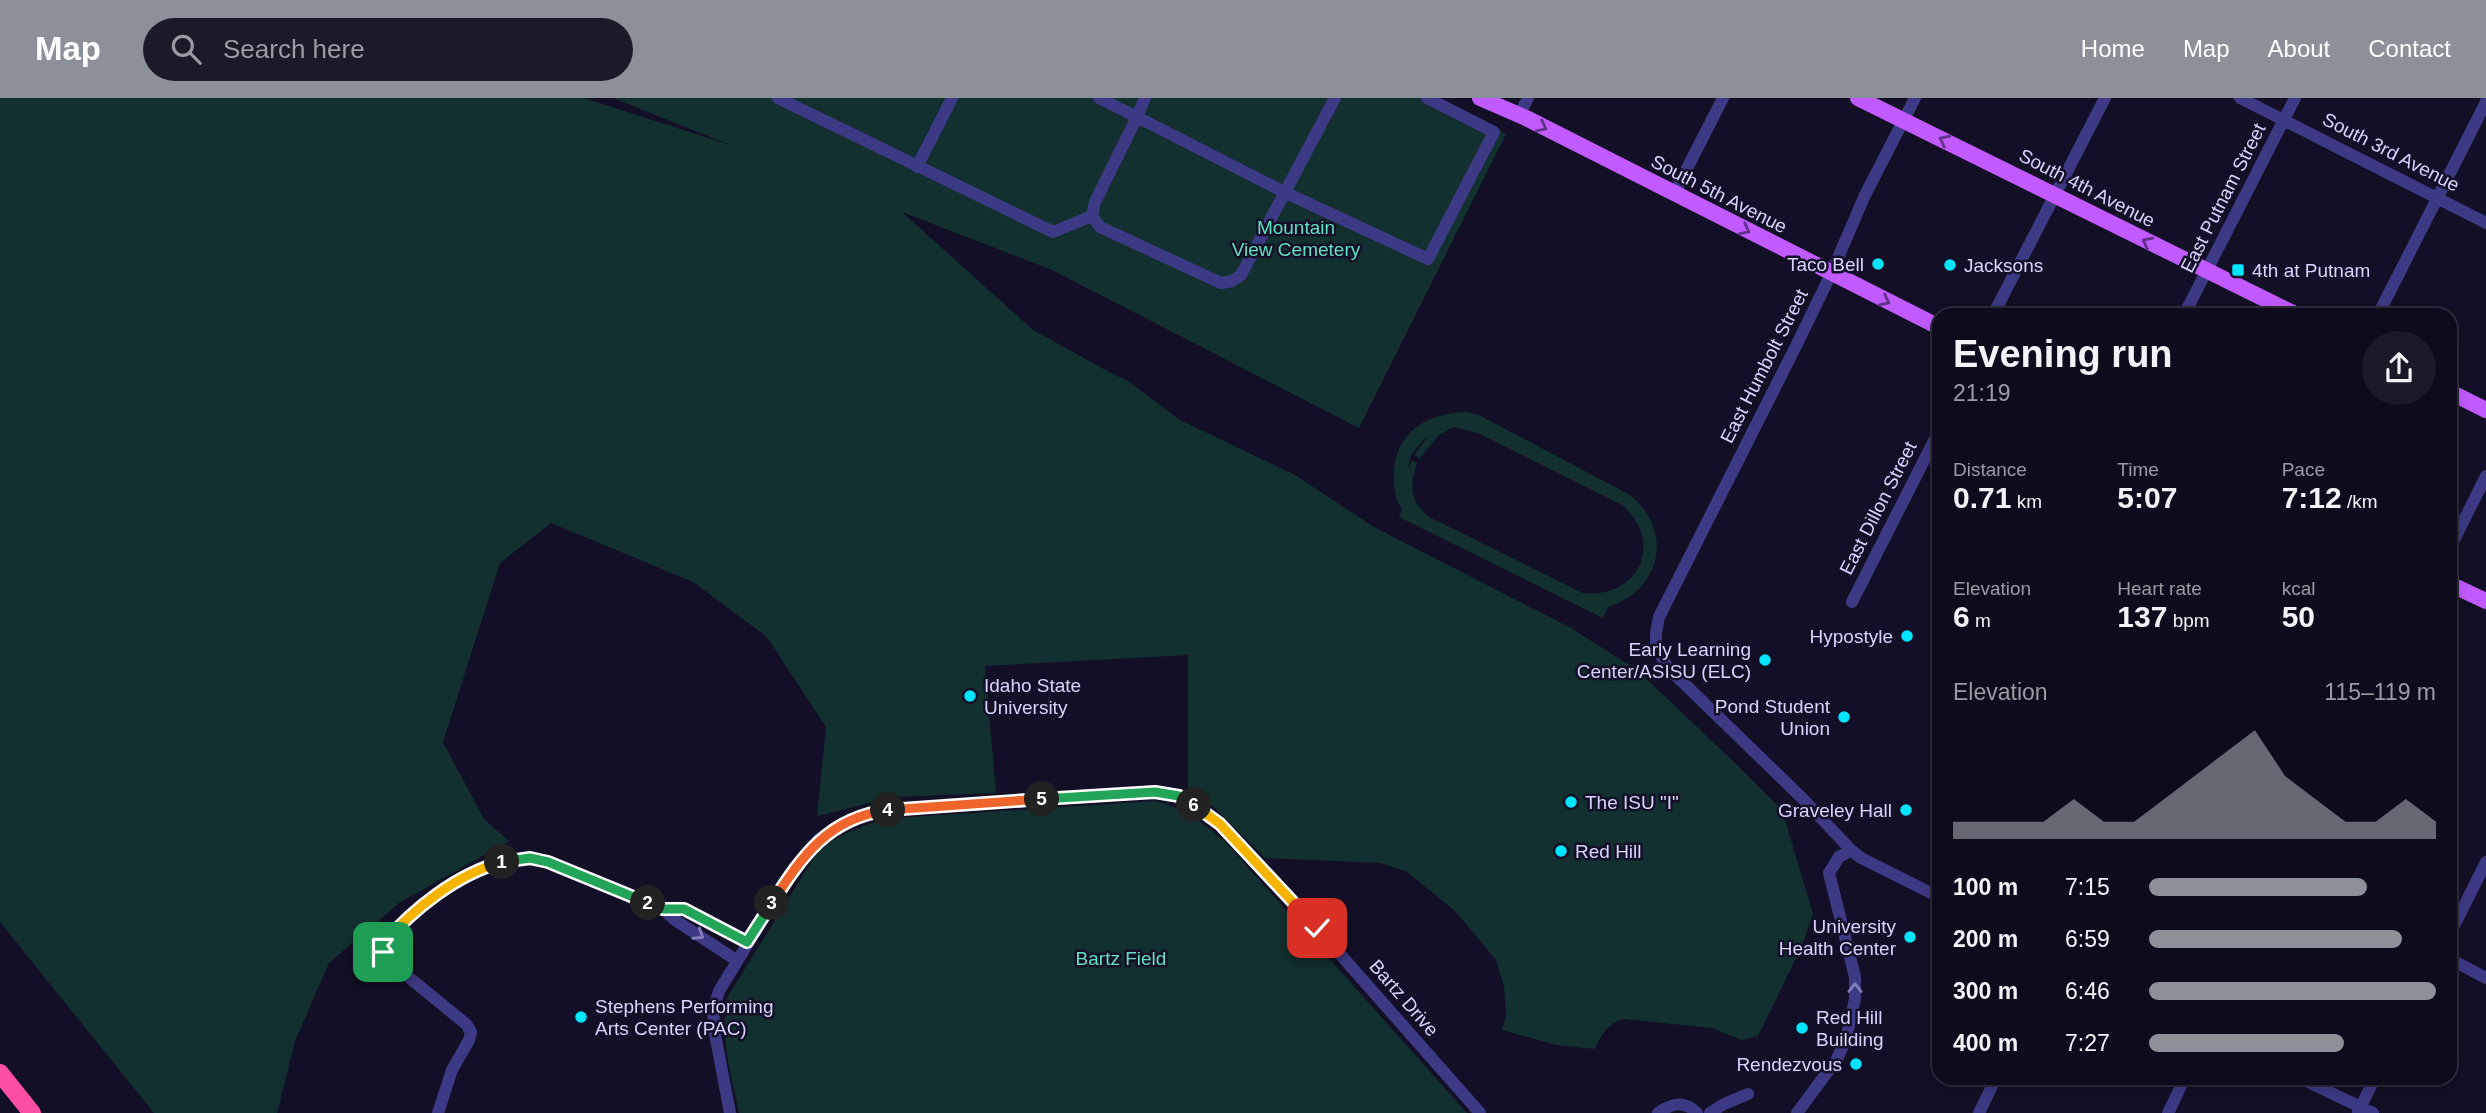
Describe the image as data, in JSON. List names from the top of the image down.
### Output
{
  "streets": {
    "main road": ["South 4th Avenue", "South 5th Avenue"],
    "street": [
      "South 3rd Avenue",
      "East Putnam Street",
      "East Humbolt Street",
      "East Dillon Street",
      "Bartz Drive"
    ]
  },
  "crossings": [
    ["South 3rd Avenue", "East Putnam Street"],
    ["South 4th Avenue", "East Putnam Street"],
    ["South 4th Avenue", "East Humbolt Street"],
    ["South 5th Avenue", "East Humbolt Street"]
  ],
  "one_way": ["South 4th Avenue", "South 5th Avenue"],
  "parks": ["Mountain View Cemetery", "Bartz Field"],
  "places": {
    "other": [
      "Taco Bell",
      "Jacksons",
      "Hypostyle",
      "Early Learning Center/ASISU (ELC)",
      "Idaho State University",
      "Pond Student Union",
      "The ISU \"I\"",
      "Graveley Hall",
      "Red Hill",
      "University Health Center",
      "Stephens Performing Arts Center (PAC)",
      "Red Hill Building",
      "Rendezvous"
    ],
    "transit": ["4th at Putnam"]
  },
  "page": {
    "header": "Map",
    "search": "Search here",
    "nav": [
      "Home",
      "Map",
      "About",
      "Contact"
    ],
    "heading": ["Evening run", "21:19"],
    "stats": [
      ["Distance", "0.71 km"],
      ["Time", "5:07"],
      ["Pace", "7:12 /km"],
      ["Elevation", "6 m"],
      ["Heart rate", "137 bpm"],
      ["kcal", "50"]
    ],
    "chart": ["Elevation", "115–119 m"],
    "pins": [
      "5",
      "6",
      "4",
      "1",
      "2",
      "3"
    ],
    "list": [
      {
        "name": "100 m",
        "note": "7:15"
      },
      {
        "name": "200 m",
        "note": "6:59"
      },
      {
        "name": "300 m",
        "note": "6:46"
      },
      {
        "name": "400 m",
        "note": "7:27"
      }
    ]
  }
}
